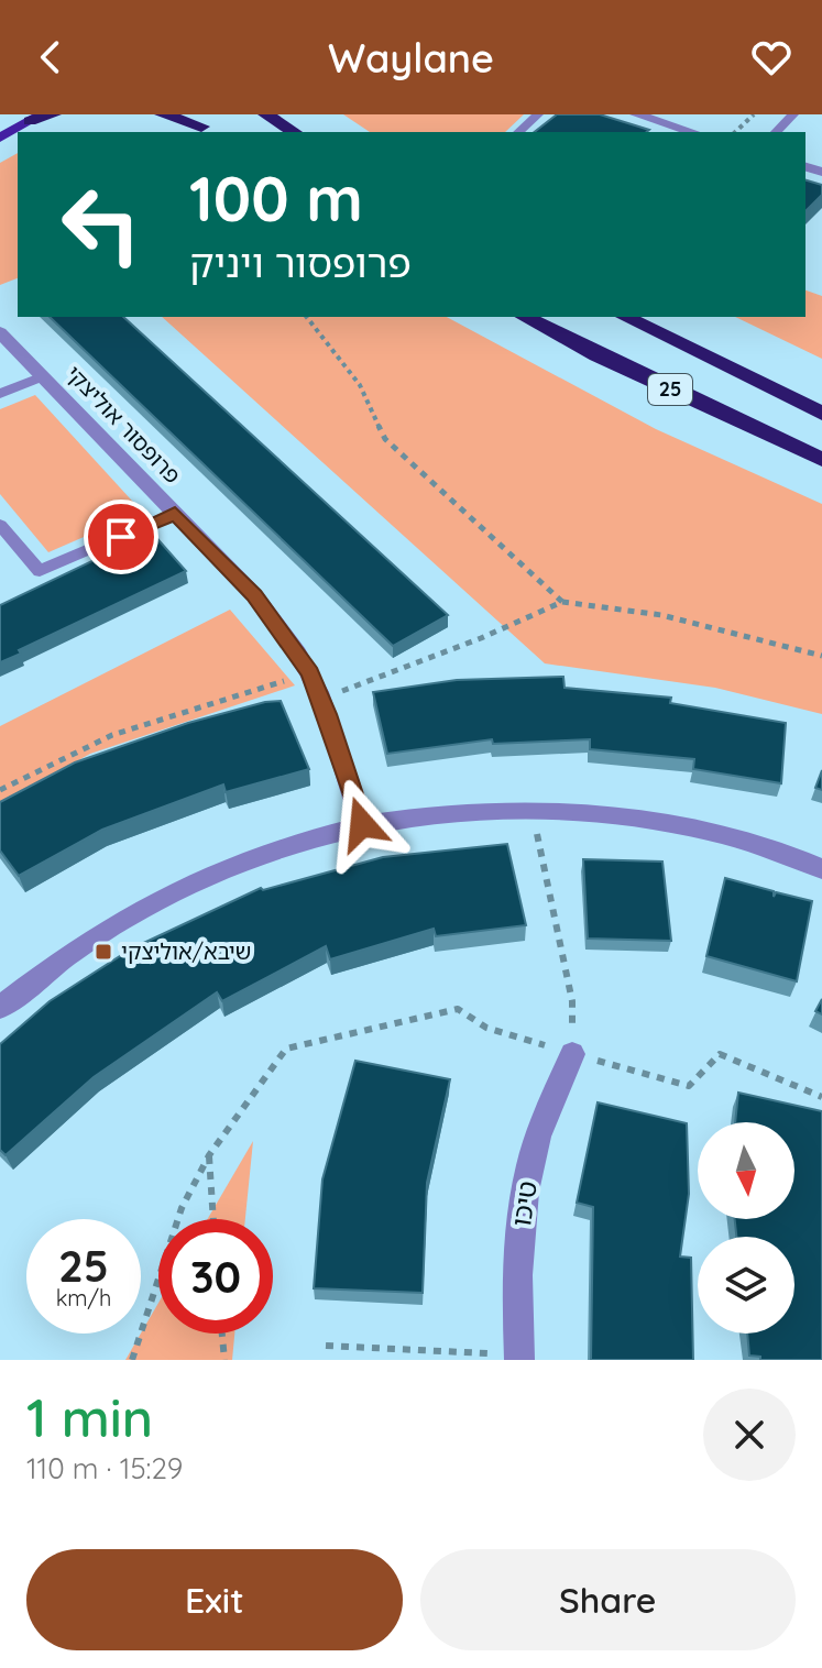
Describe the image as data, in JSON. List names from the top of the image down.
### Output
{
  "streets": {
    "highway": ["25"],
    "street": ["פרופסור אוליצקי", "טיכו"]
  },
  "places": {
    "transit": ["שיבא/אוליצקי"]
  },
  "north": "bottom",
  "page": {
    "header": "Waylane",
    "turn": ["100 m", "פרופסור ויניק"],
    "speed": "25 km/h",
    "limit": "30",
    "heading": ["1 min", "110 m · 15:29"],
    "buttons": ["Exit", "Share"]
  }
}
